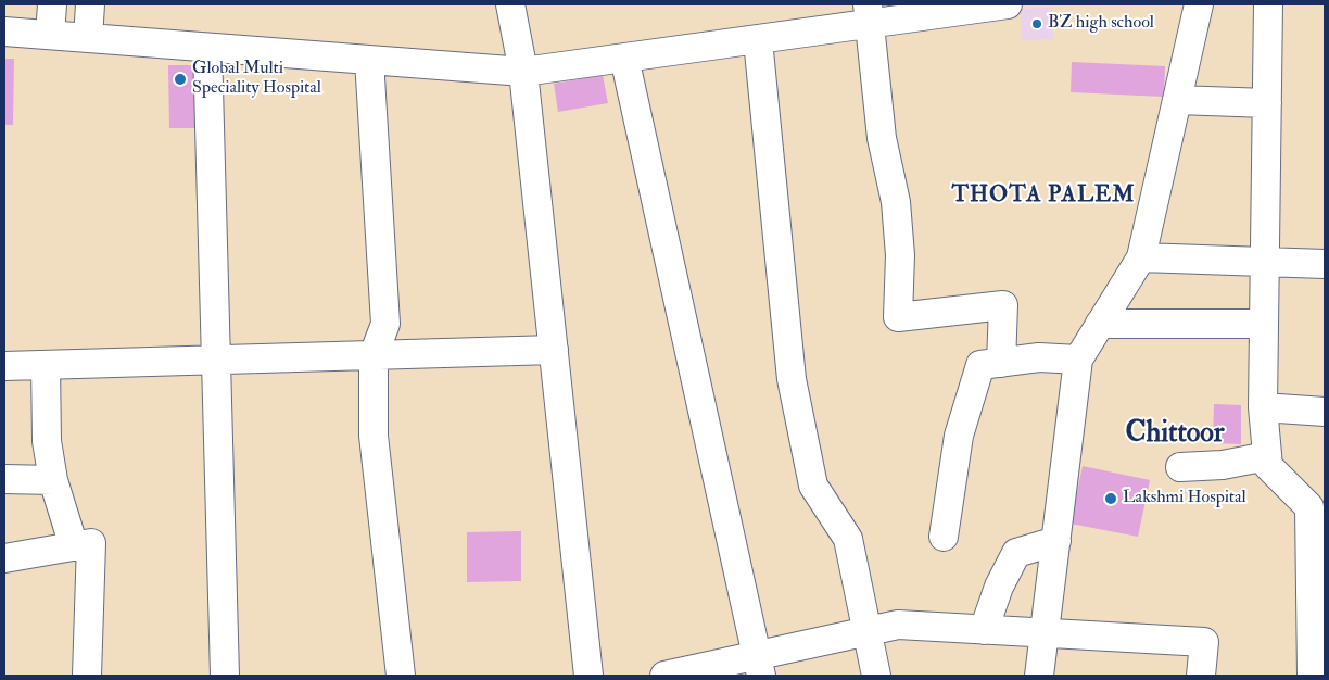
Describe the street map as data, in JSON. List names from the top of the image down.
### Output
{
  "districts": ["THOTA PALEM", "Chittoor"],
  "places": ["BZ high school", "Global Multi Speciality Hospital", "Lakshmi Hospital"]
}
